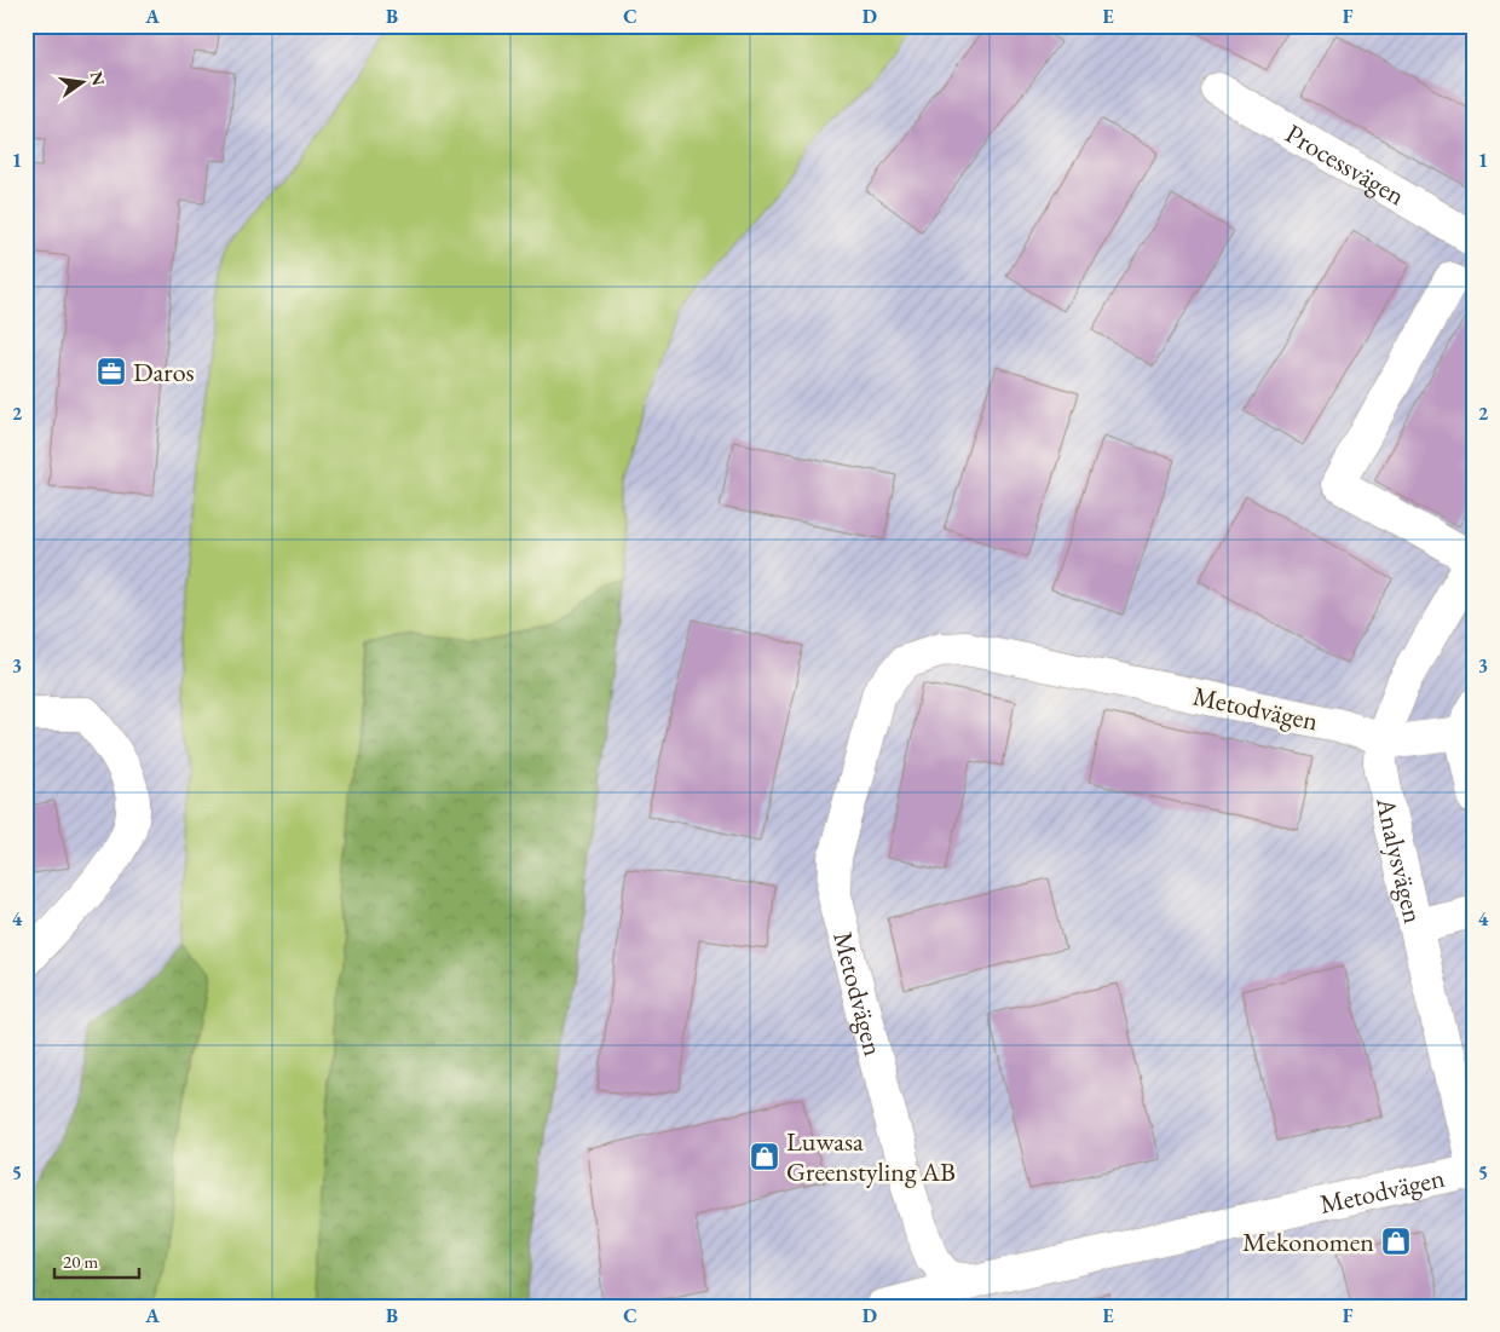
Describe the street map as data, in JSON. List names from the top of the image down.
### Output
{
  "streets": {
    "street": ["Processvägen", "Metodvägen", "Analysvägen"]
  },
  "crossings": [
    ["Metodvägen", "Analysvägen"]
  ],
  "places": {
    "office": ["Daros"],
    "shop": ["Luwasa Greenstyling AB", "Mekonomen"]
  },
  "scale_bar": "20 m",
  "north": "right",
  "grid": {
    "columns": [
      "A",
      "B",
      "C",
      "D",
      "E",
      "F"
    ],
    "rows": [
      "1",
      "2",
      "3",
      "4",
      "5"
    ]
  }
}
